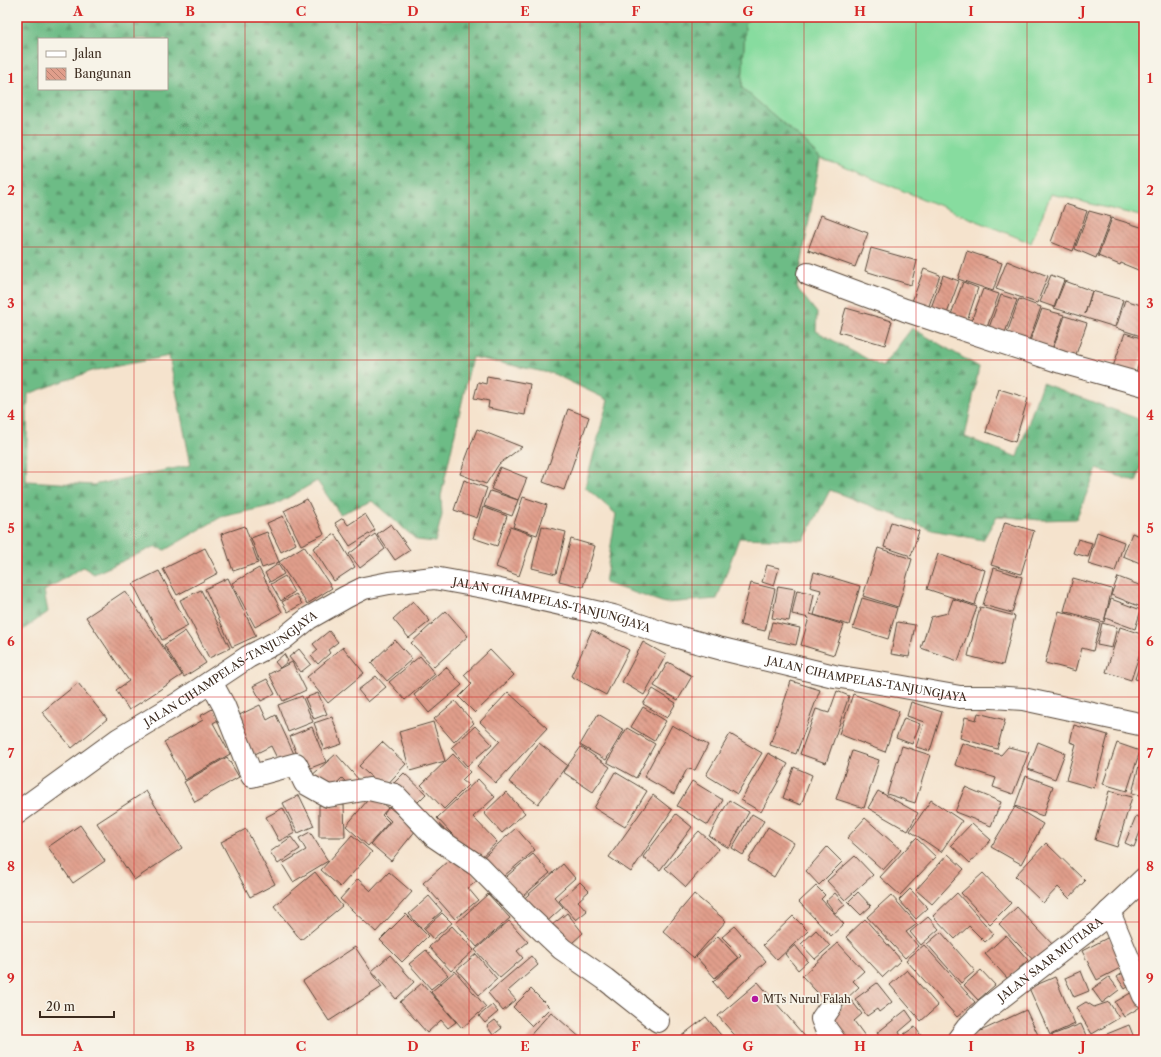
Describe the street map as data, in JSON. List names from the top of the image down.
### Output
{
  "streets": {
    "street": ["JALAN CIHAMPELAS-TANJUNGJAYA", "JALAN SAAR MUTIARA"]
  },
  "places": ["MTs Nurul Falah"],
  "legend": ["Jalan", "Bangunan"],
  "scale_bar": "20 m",
  "grid": {
    "columns": [
      "A",
      "B",
      "C",
      "D",
      "E",
      "F",
      "G",
      "H",
      "I",
      "J"
    ],
    "rows": [
      "1",
      "2",
      "3",
      "4",
      "5",
      "6",
      "7",
      "8",
      "9"
    ]
  }
}
